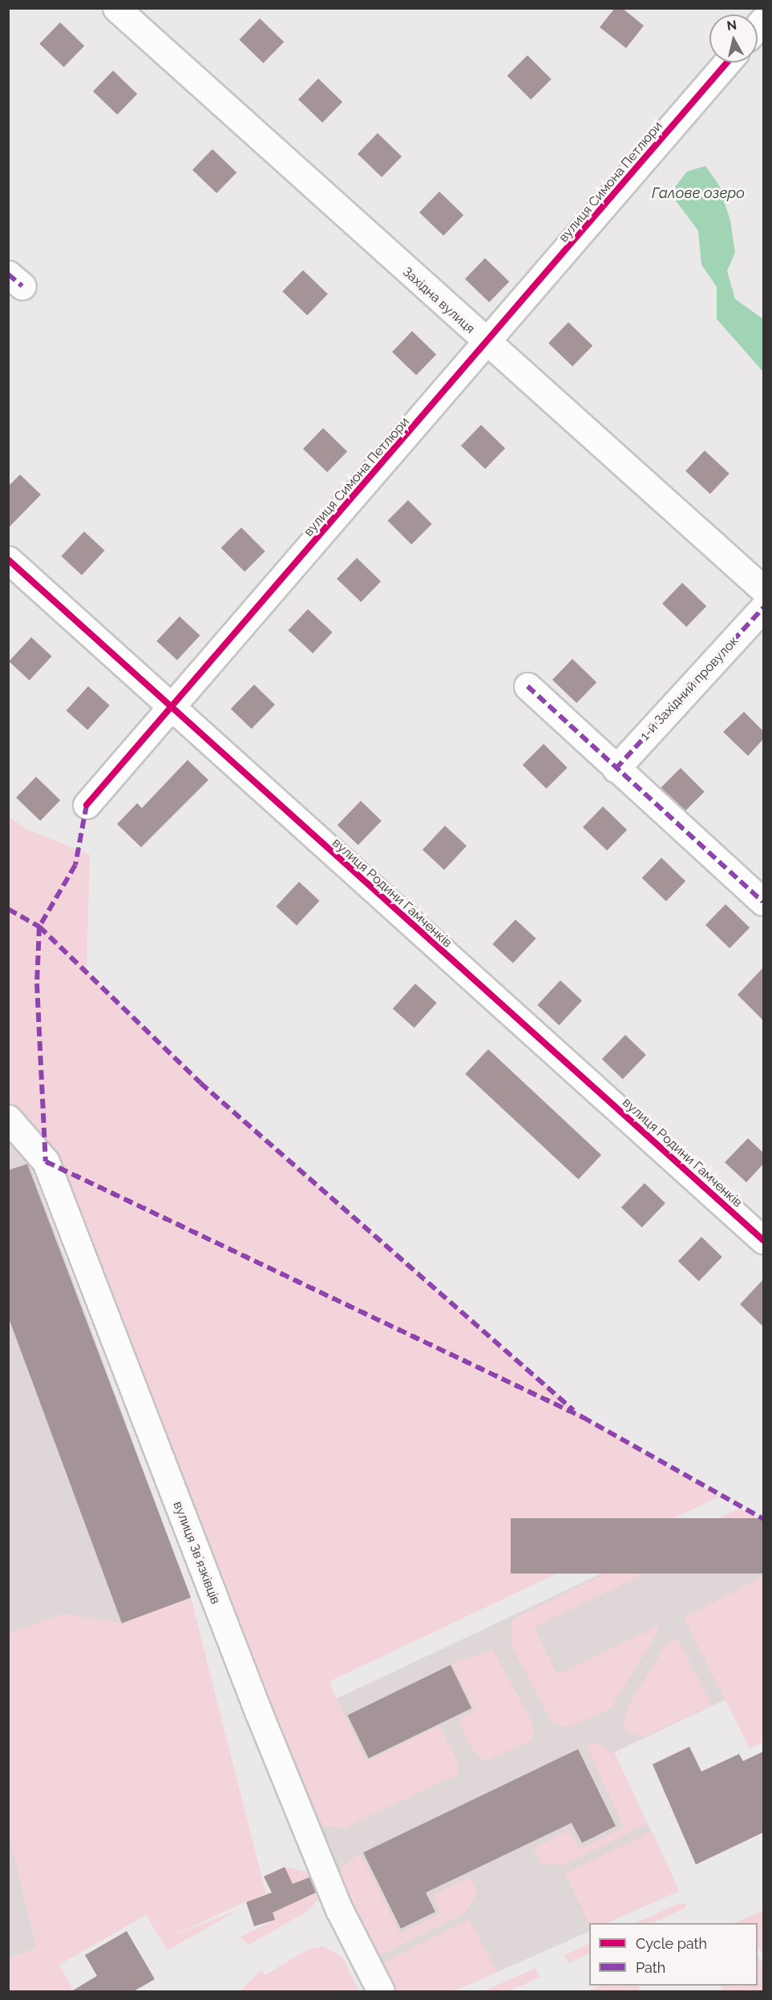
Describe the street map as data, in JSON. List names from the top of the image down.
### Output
{
  "streets": {
    "street": [
      "вулиця Симона Петлюри",
      "Західна вулиця",
      "1-й Західний провулок",
      "вулиця Родини Гамченків",
      "вулиця Звʼязківців"
    ]
  },
  "crossings": [
    ["вулиця Симона Петлюри", "Західна вулиця"],
    ["вулиця Симона Петлюри", "вулиця Родини Гамченків"]
  ],
  "water": ["Галове озеро"],
  "legend": ["Cycle path", "Path"],
  "north": "top"
}
